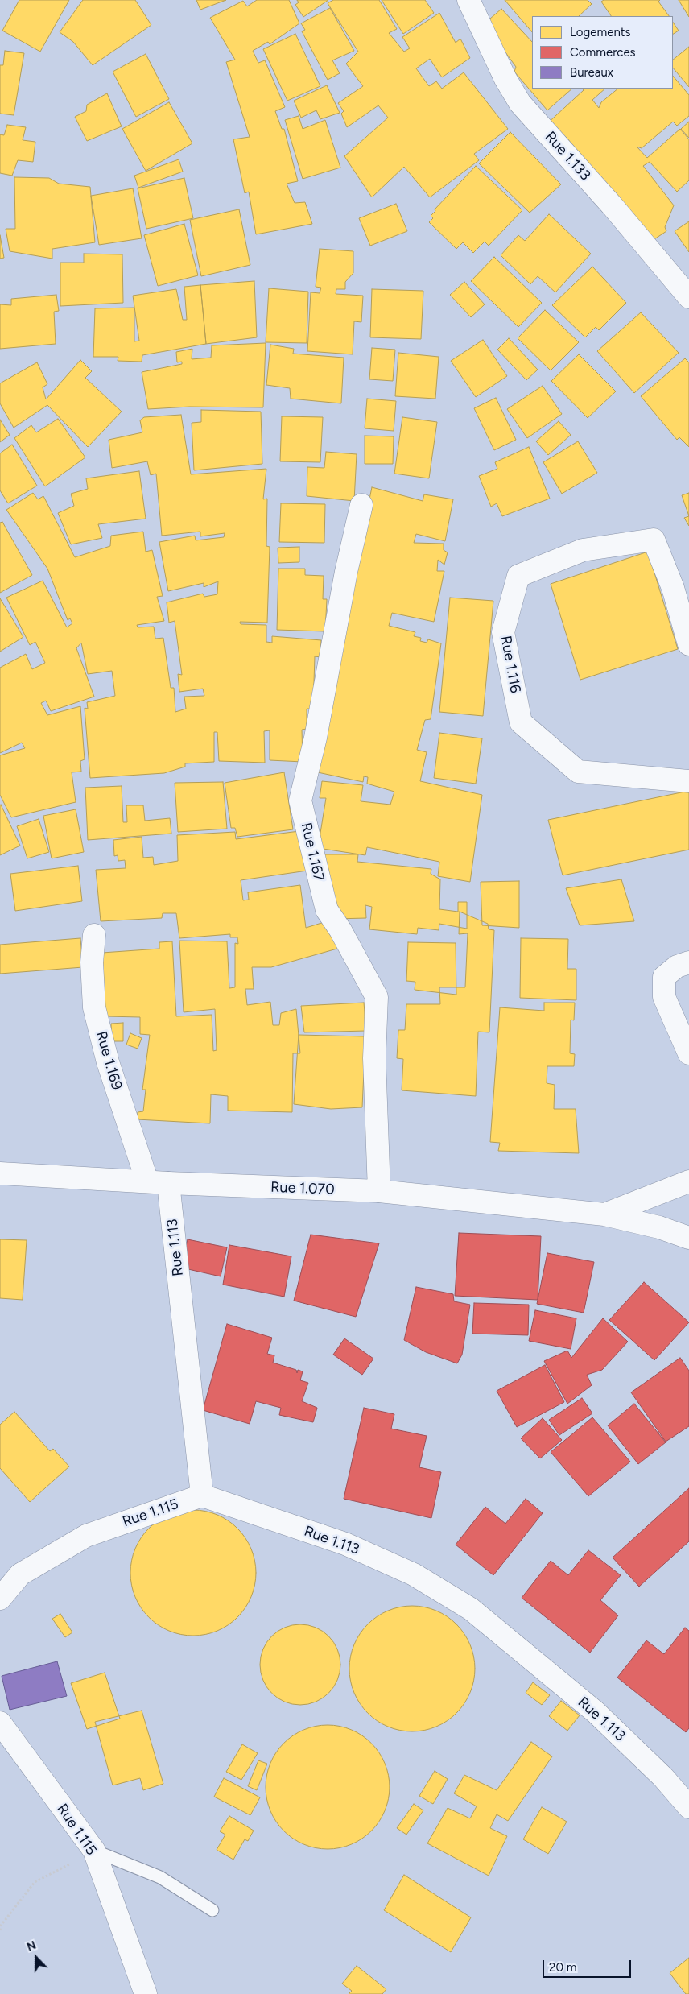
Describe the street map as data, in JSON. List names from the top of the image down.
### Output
{
  "streets": {
    "street": [
      "Rue 1.133",
      "Rue 1.116",
      "Rue 1.167",
      "Rue 1.169",
      "Rue 1.070",
      "Rue 1.113",
      "Rue 1.115"
    ]
  },
  "crossings": [
    ["Rue 1.167", "Rue 1.070"],
    ["Rue 1.169", "Rue 1.070"],
    ["Rue 1.070", "Rue 1.113"],
    ["Rue 1.113", "Rue 1.115"]
  ],
  "legend": ["Logements", "Commerces", "Bureaux"],
  "scale_bar": "20 m",
  "north": "top"
}
